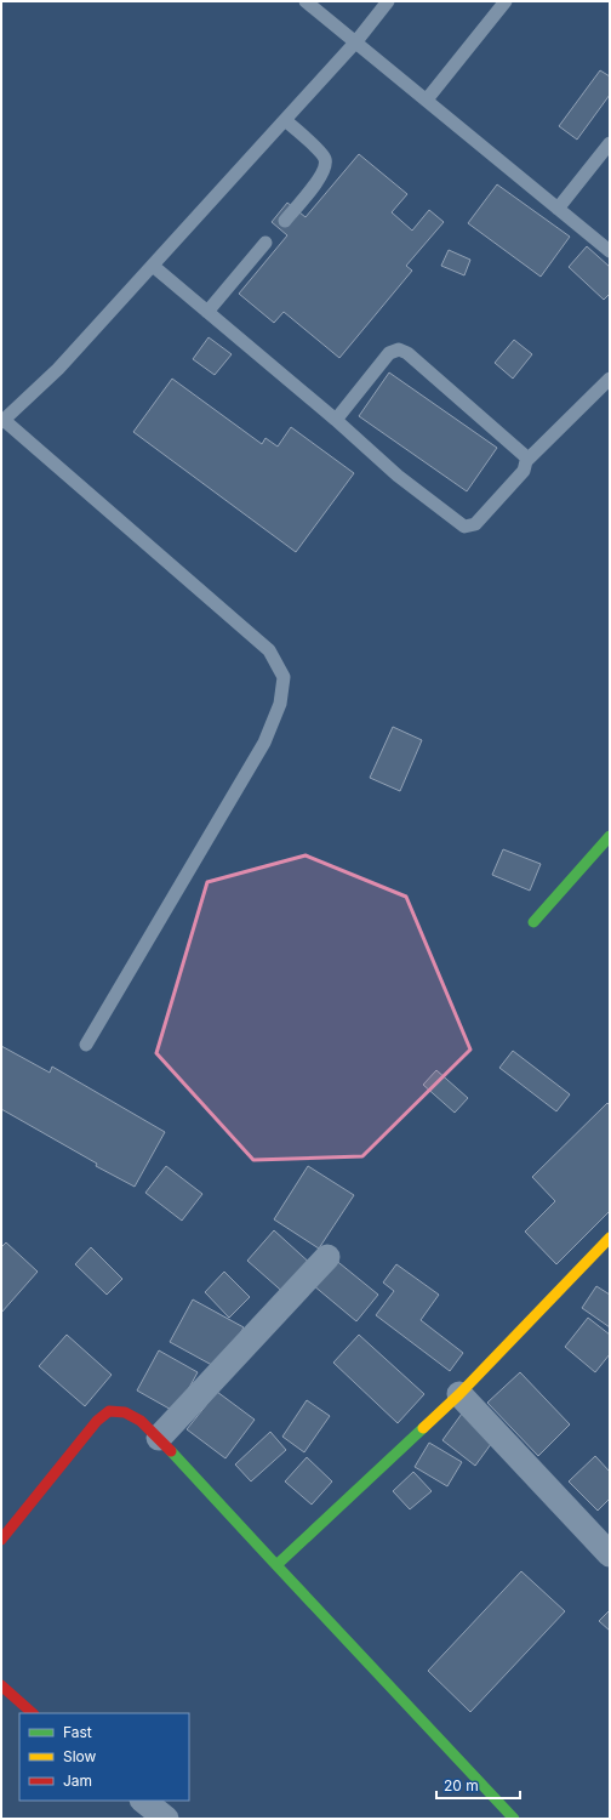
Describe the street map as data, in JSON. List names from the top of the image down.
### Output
{
  "legend": ["Fast", "Slow", "Jam"],
  "scale_bar": "20 m"
}
